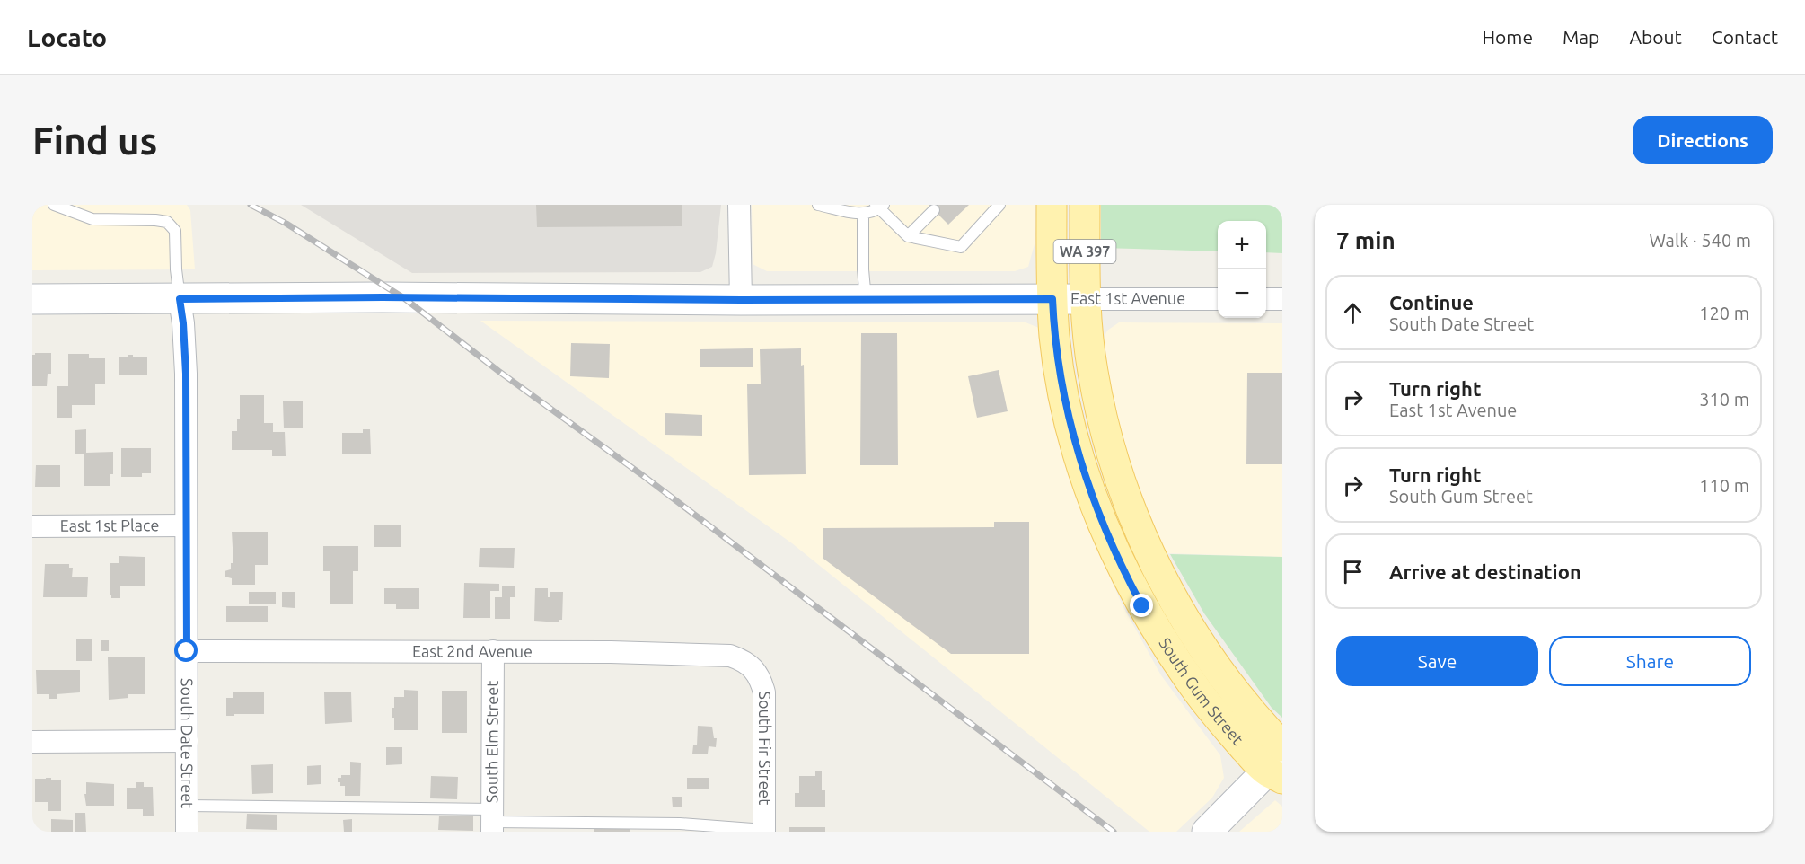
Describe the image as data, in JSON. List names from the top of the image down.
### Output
{
  "streets": {
    "main road": ["WA 397", "East 1st Avenue", "South Gum Street"],
    "street": [
      "East 1st Place",
      "East 2nd Avenue",
      "South Elm Street",
      "South Date Street",
      "South Fir Street"
    ]
  },
  "crossings": [
    ["WA 397", "East 1st Avenue"],
    ["WA 397", "South Gum Street"],
    ["East 1st Avenue", "South Gum Street"],
    ["East 1st Avenue", "South Date Street"],
    ["East 1st Place", "South Date Street"],
    ["East 2nd Avenue", "South Elm Street"],
    ["East 2nd Avenue", "South Date Street"],
    ["East 2nd Avenue", "South Fir Street"]
  ],
  "page": {
    "header": "Locato",
    "nav": [
      "Home",
      "Map",
      "About",
      "Contact"
    ],
    "buttons": [
      "Directions",
      ["Save", "Share"]
    ],
    "title": "Find us",
    "heading": ["7 min", "Walk · 540 m"],
    "map_buttons": ["+", "−"],
    "list": [
      ["Continue", "South Date Street", "120 m"],
      ["Turn right", "East 1st Avenue", "310 m"],
      ["Turn right", "South Gum Street", "110 m"],
      "Arrive at destination"
    ]
  }
}
